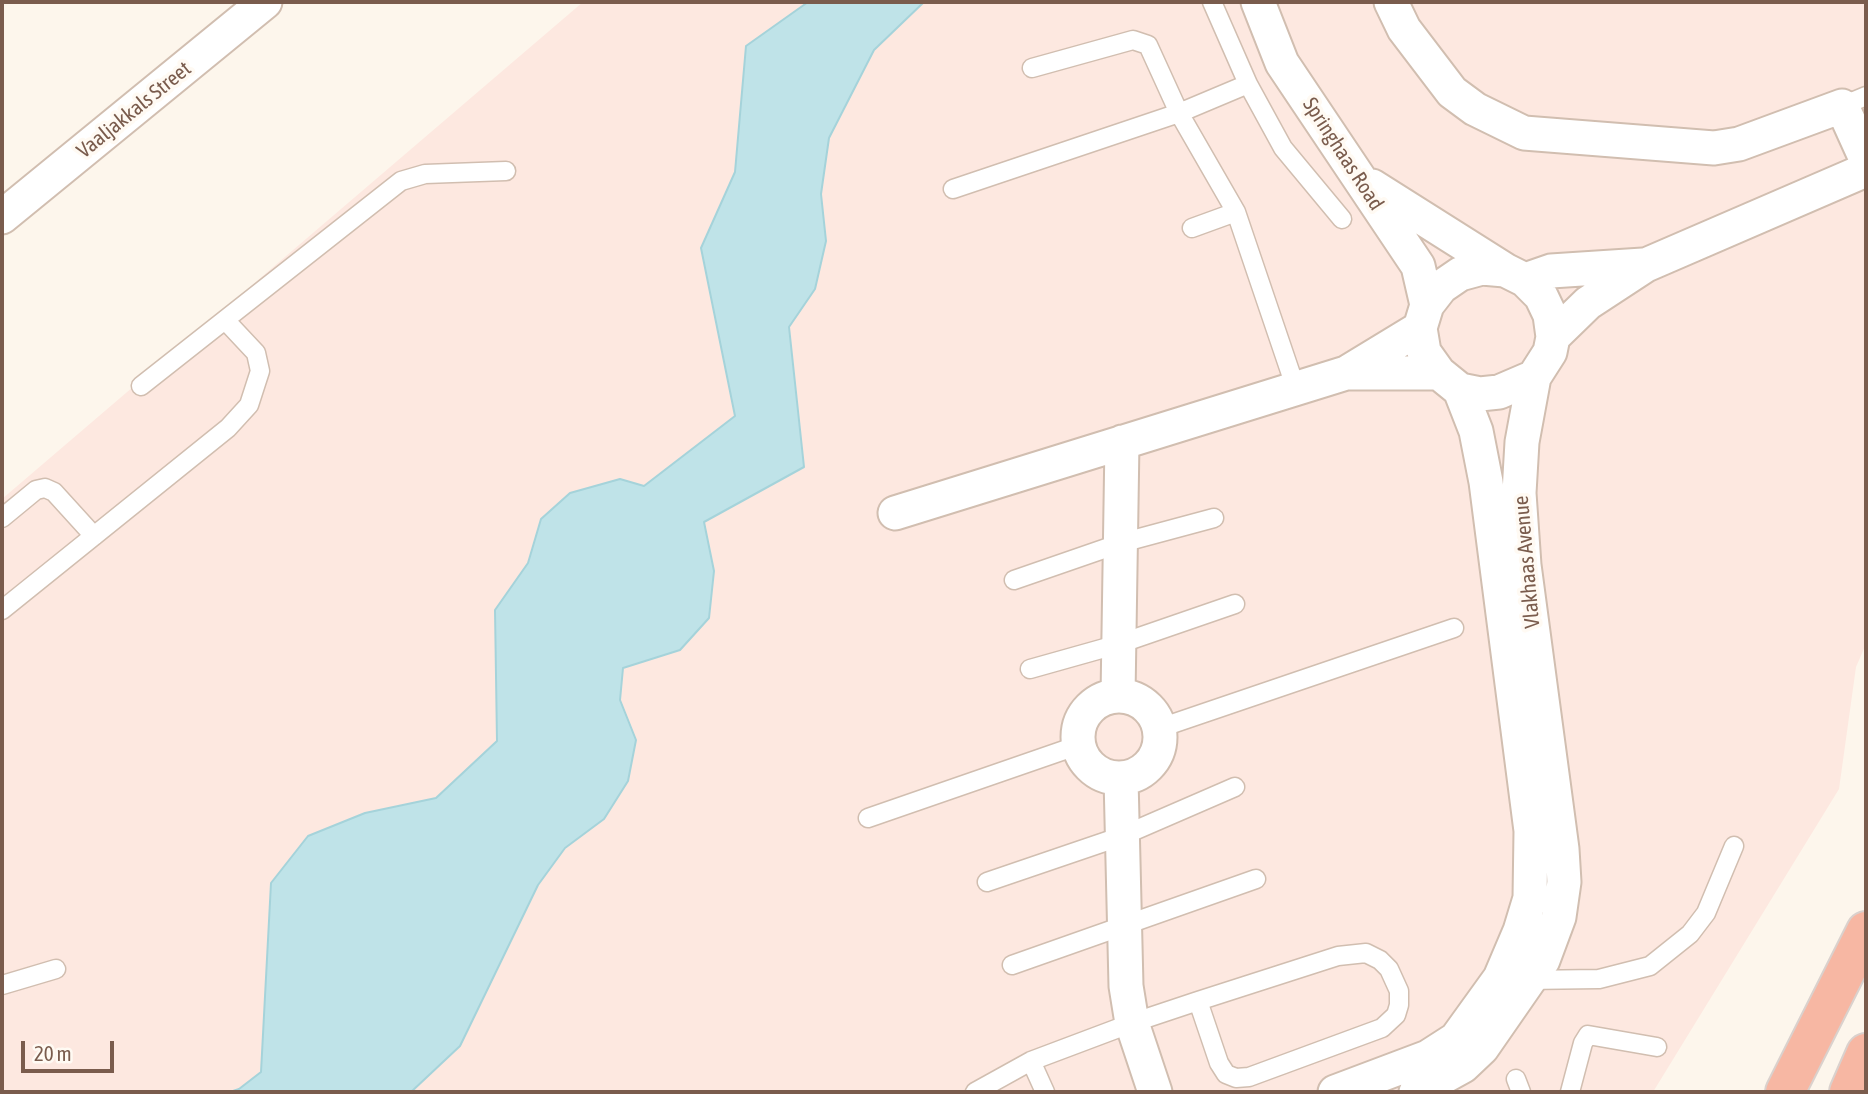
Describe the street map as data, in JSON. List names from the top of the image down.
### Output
{
  "streets": {
    "street": ["Vaaljakkals Street", "Springhaas Road", "Vlakhaas Avenue"]
  },
  "crossings": [
    ["Springhaas Road", "Vlakhaas Avenue"]
  ],
  "scale_bar": "20 m"
}
